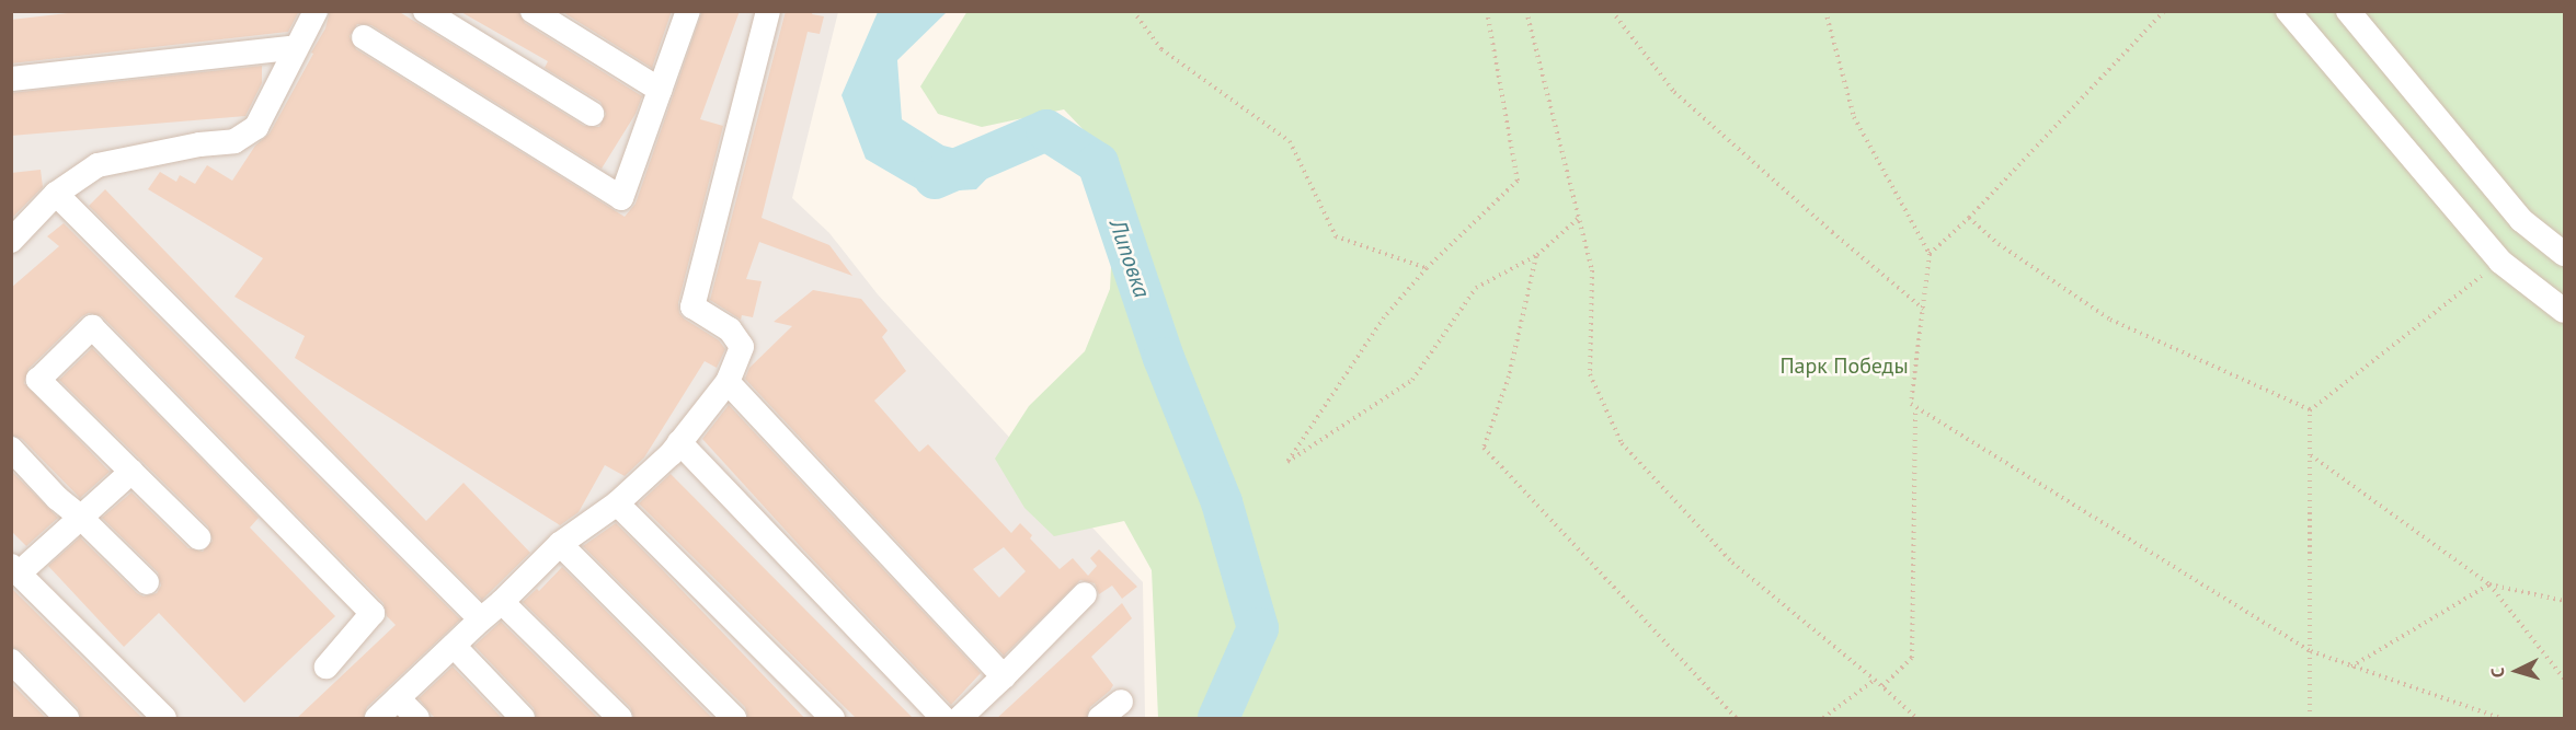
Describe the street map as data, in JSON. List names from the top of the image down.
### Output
{
  "water": ["Липовка"],
  "parks": ["Парк Победы"],
  "north": "left"
}
